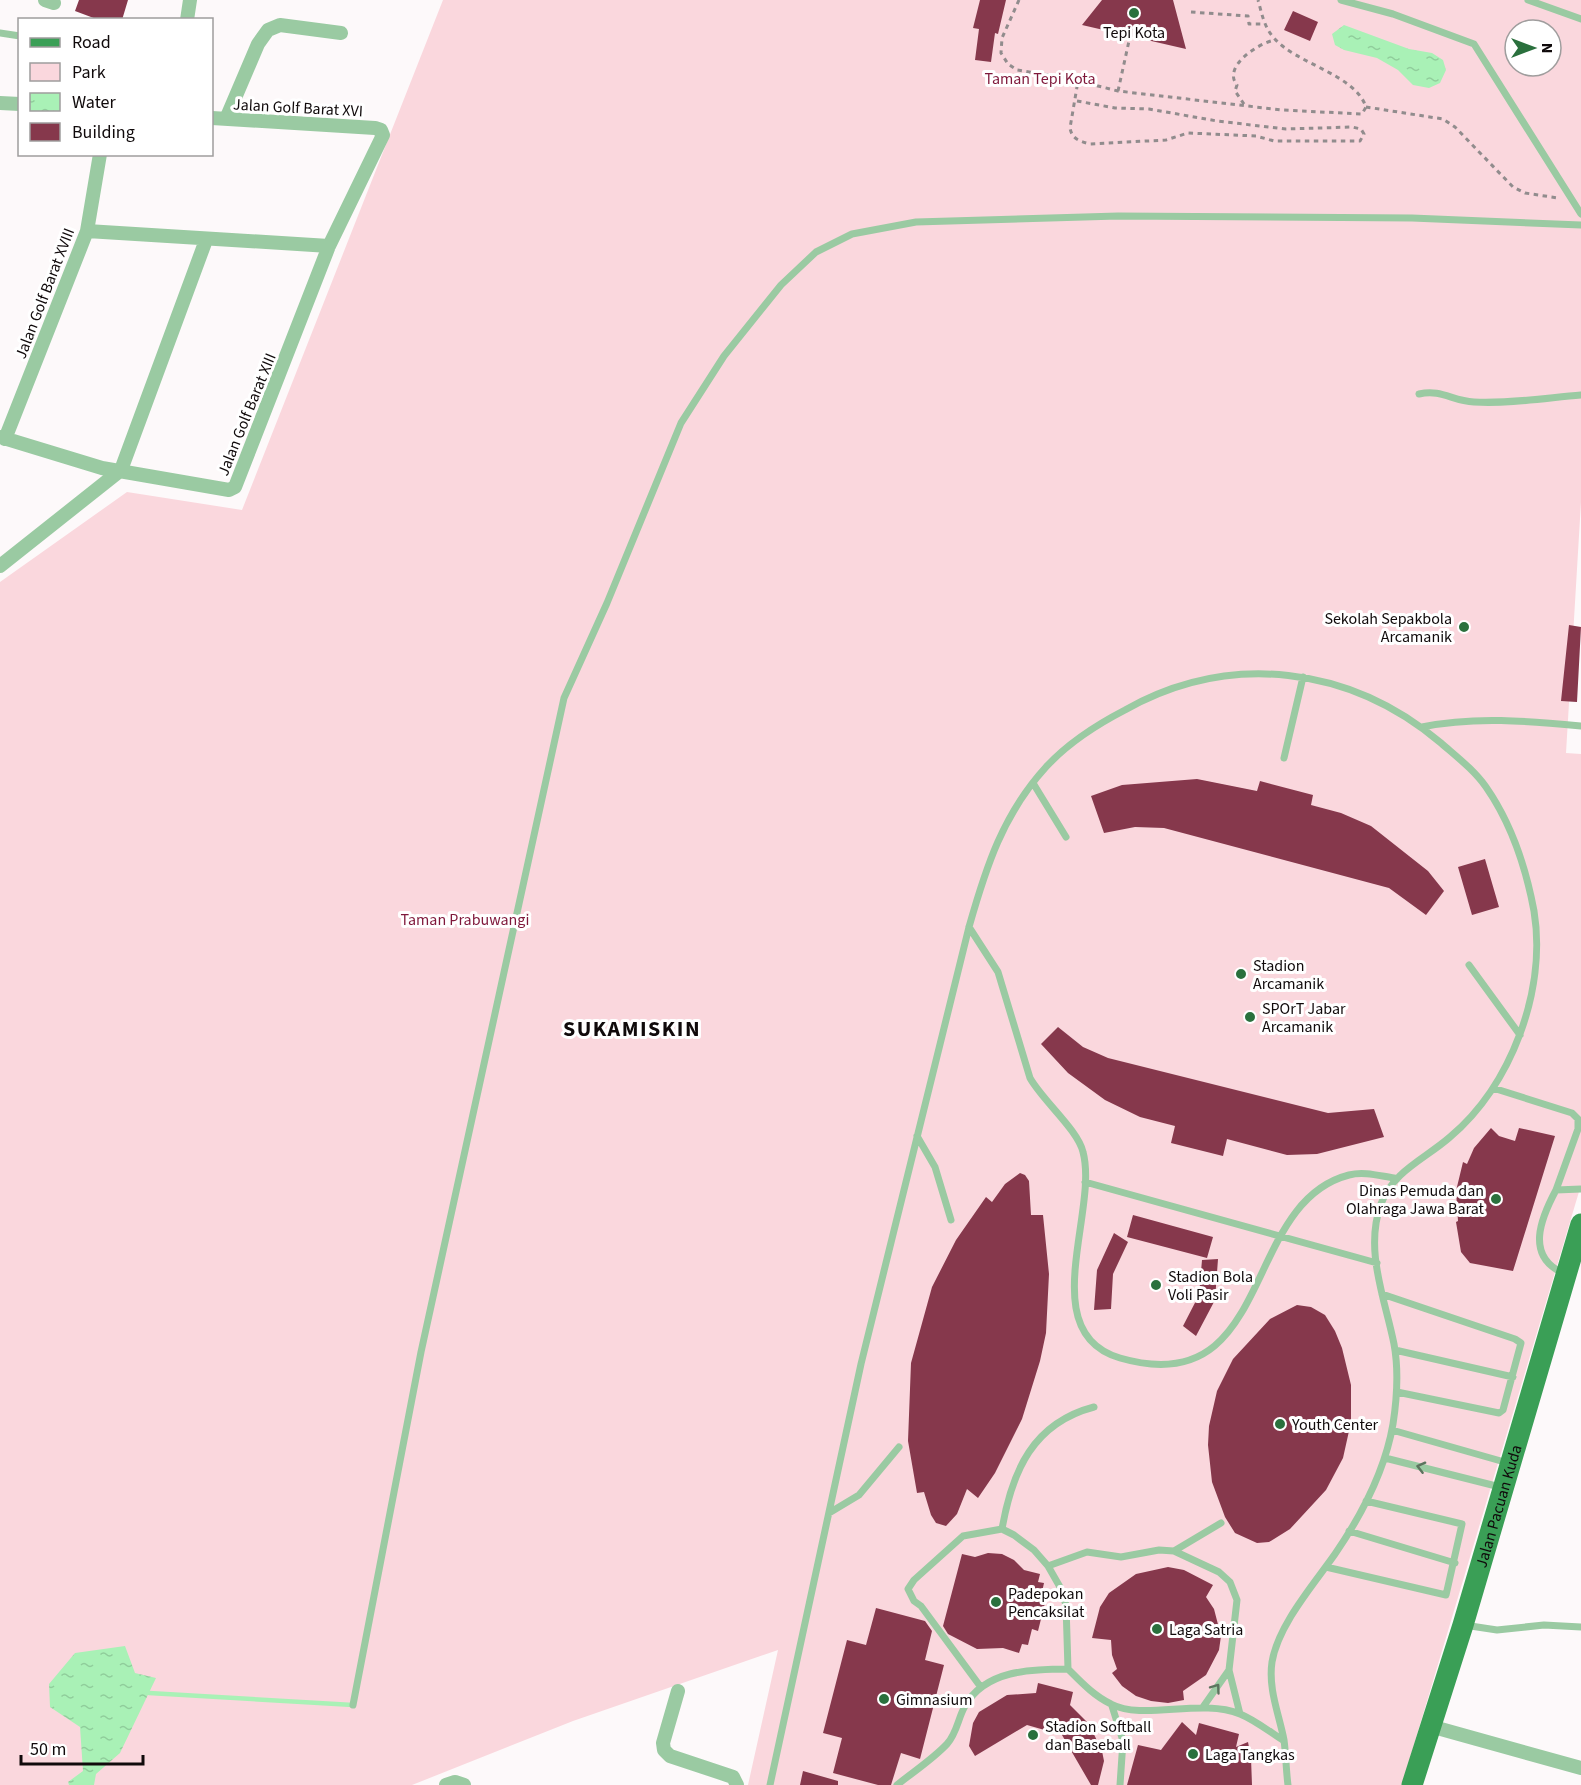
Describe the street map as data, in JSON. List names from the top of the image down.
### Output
{
  "streets": {
    "main road": ["Jalan Pacuan Kuda"],
    "street": ["Jalan Golf Barat XVI", "Jalan Golf Barat XVIII", "Jalan Golf Barat XIII"]
  },
  "crossings": [
    ["Jalan Golf Barat XVI", "Jalan Golf Barat XIII"],
    ["Jalan Golf Barat XVIII", "Jalan Golf Barat XIII"]
  ],
  "districts": ["SUKAMISKIN"],
  "parks": ["Taman Tepi Kota", "Taman Prabuwangi"],
  "places": [
    "Tepi Kota",
    "Sekolah Sepakbola Arcamanik",
    "Stadion Arcamanik",
    "SPOrT Jabar Arcamanik",
    "Dinas Pemuda dan Olahraga Jawa Barat",
    "Stadion Bola Voli Pasir",
    "Youth Center",
    "Padepokan Pencaksilat",
    "Laga Satria",
    "Gimnasium",
    "Stadion Softball dan Baseball",
    "Laga Tangkas"
  ],
  "legend": [
    "Road",
    "Park",
    "Water",
    "Building"
  ],
  "scale_bar": "50 m",
  "north": "right"
}
